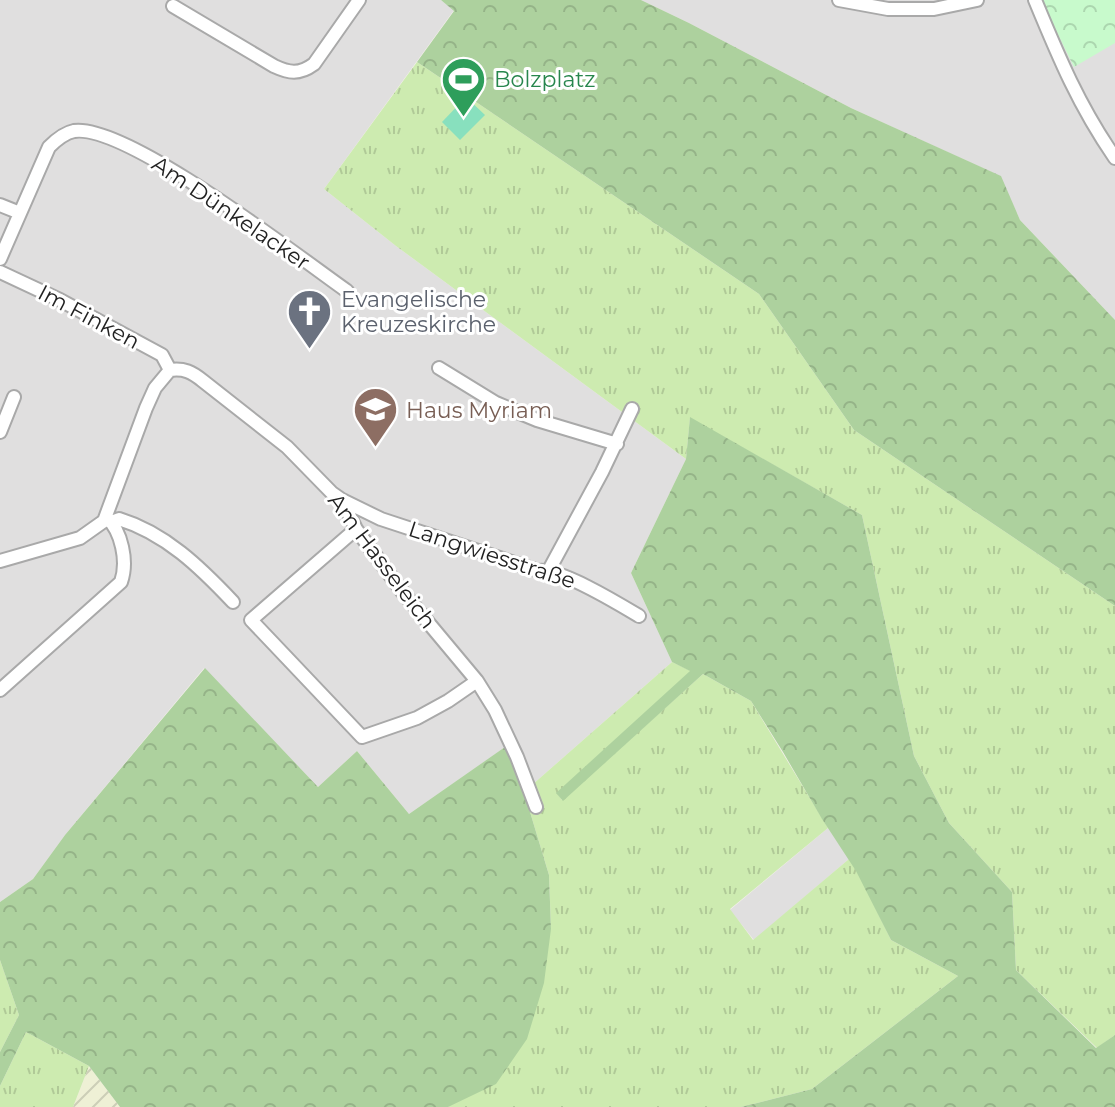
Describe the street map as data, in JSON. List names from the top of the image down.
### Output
{
  "streets": {
    "street": [
      "Am Dünkelacker",
      "Im Finken",
      "Langwiesstraße",
      "Am Hasseleich"
    ]
  },
  "crossings": [
    ["Im Finken", "Am Hasseleich"],
    ["Langwiesstraße", "Am Hasseleich"]
  ],
  "places": {
    "sports": ["Bolzplatz"],
    "church": ["Evangelische Kreuzeskirche"],
    "school or university": ["Haus Myriam"]
  }
}
